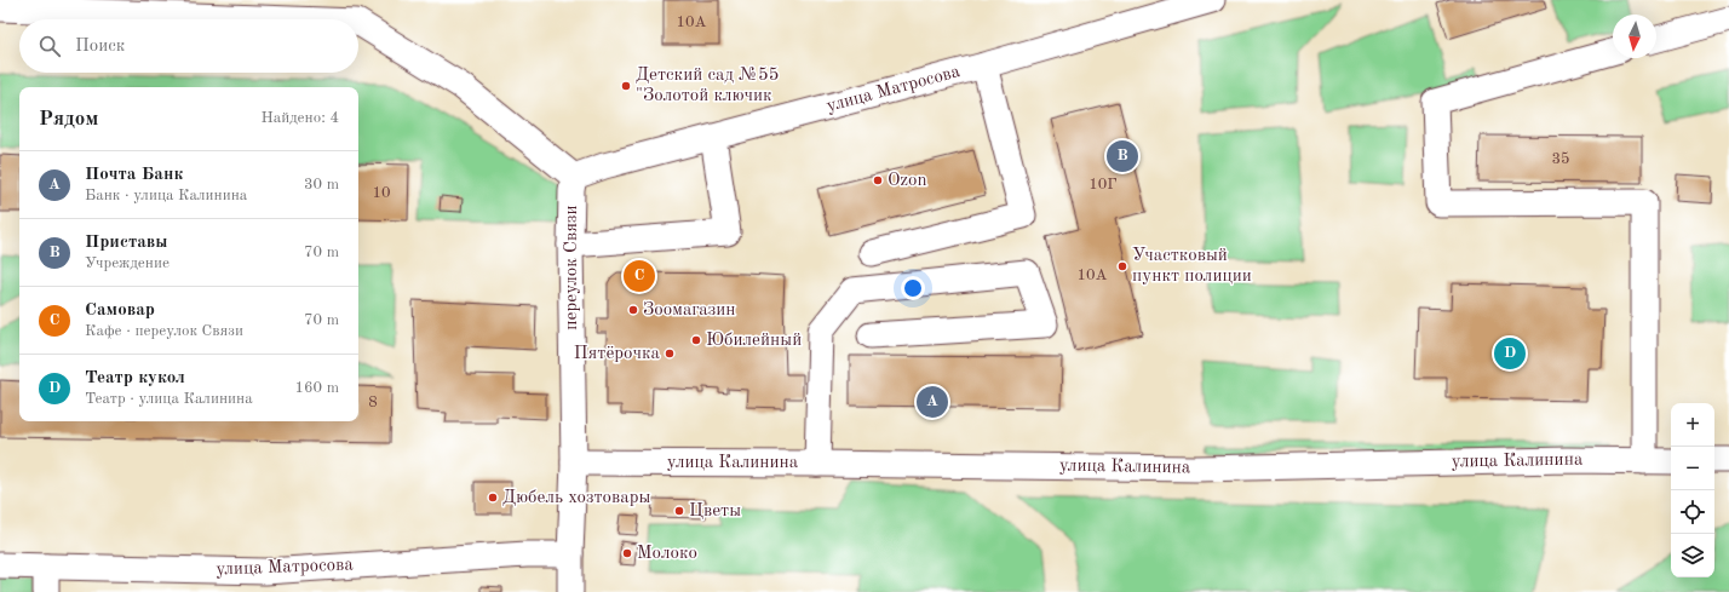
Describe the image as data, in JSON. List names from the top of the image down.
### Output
{
  "streets": {
    "street": ["улица Матросова", "переулок Связи", "улица Калинина"]
  },
  "crossings": [
    ["улица Матросова", "переулок Связи"],
    ["переулок Связи", "улица Калинина"]
  ],
  "places": [
    "Детский сад №55 \"Золотой ключик",
    "Ozon",
    "Участковый пункт полиции",
    "Зоомагазин",
    "Юбилейный",
    "Пятёрочка",
    "Дюбель хозтовары",
    "Цветы",
    "Молоко"
  ],
  "house_numbers": [
    "10А",
    "35",
    "10Г",
    "10",
    "10А",
    "8"
  ],
  "north": "bottom",
  "page": {
    "search": "Поиск",
    "heading": ["Рядом", "Найдено: 4"],
    "pins": [
      "B",
      "C",
      "D",
      "A"
    ],
    "list": [
      {
        "mark": "A",
        "name": "Почта Банк",
        "note": "Банк · улица Калинина",
        "value": "30 m"
      },
      {
        "mark": "B",
        "name": "Приставы",
        "note": "Учреждение",
        "value": "70 m"
      },
      {
        "mark": "C",
        "name": "Самовар",
        "note": "Кафе · переулок Связи",
        "value": "70 m"
      },
      {
        "mark": "D",
        "name": "Театр кукол",
        "note": "Театр · улица Калинина",
        "value": "160 m"
      }
    ],
    "map_buttons": ["+", "−"]
  }
}
